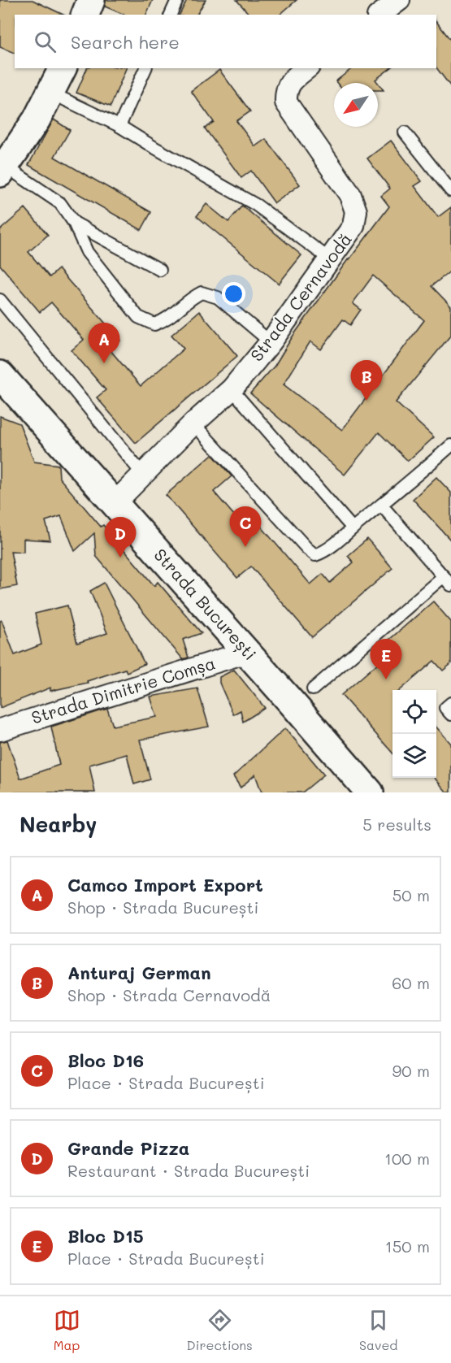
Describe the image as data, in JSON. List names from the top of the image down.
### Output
{
  "streets": {
    "main road": ["Strada București"],
    "street": ["Strada Cernavodă", "Strada Dimitrie Comșa"]
  },
  "crossings": [
    ["Strada Cernavodă", "Strada București"],
    ["Strada București", "Strada Dimitrie Comșa"]
  ],
  "north": "bottom left",
  "page": {
    "search": "Search here",
    "pins": [
      "A",
      "B",
      "C",
      "D",
      "E"
    ],
    "heading": ["Nearby", "5 results"],
    "list": [
      {
        "mark": "A",
        "name": "Camco Import Export",
        "note": "Shop · Strada București",
        "value": "50 m"
      },
      {
        "mark": "B",
        "name": "Anturaj German",
        "note": "Shop · Strada Cernavodă",
        "value": "60 m"
      },
      {
        "mark": "C",
        "name": "Bloc D16",
        "note": "Place · Strada București",
        "value": "90 m"
      },
      {
        "mark": "D",
        "name": "Grande Pizza",
        "note": "Restaurant · Strada București",
        "value": "100 m"
      },
      {
        "mark": "E",
        "name": "Bloc D15",
        "note": "Place · Strada București",
        "value": "150 m"
      }
    ],
    "nav": ["Map", "Directions", "Saved"]
  }
}
